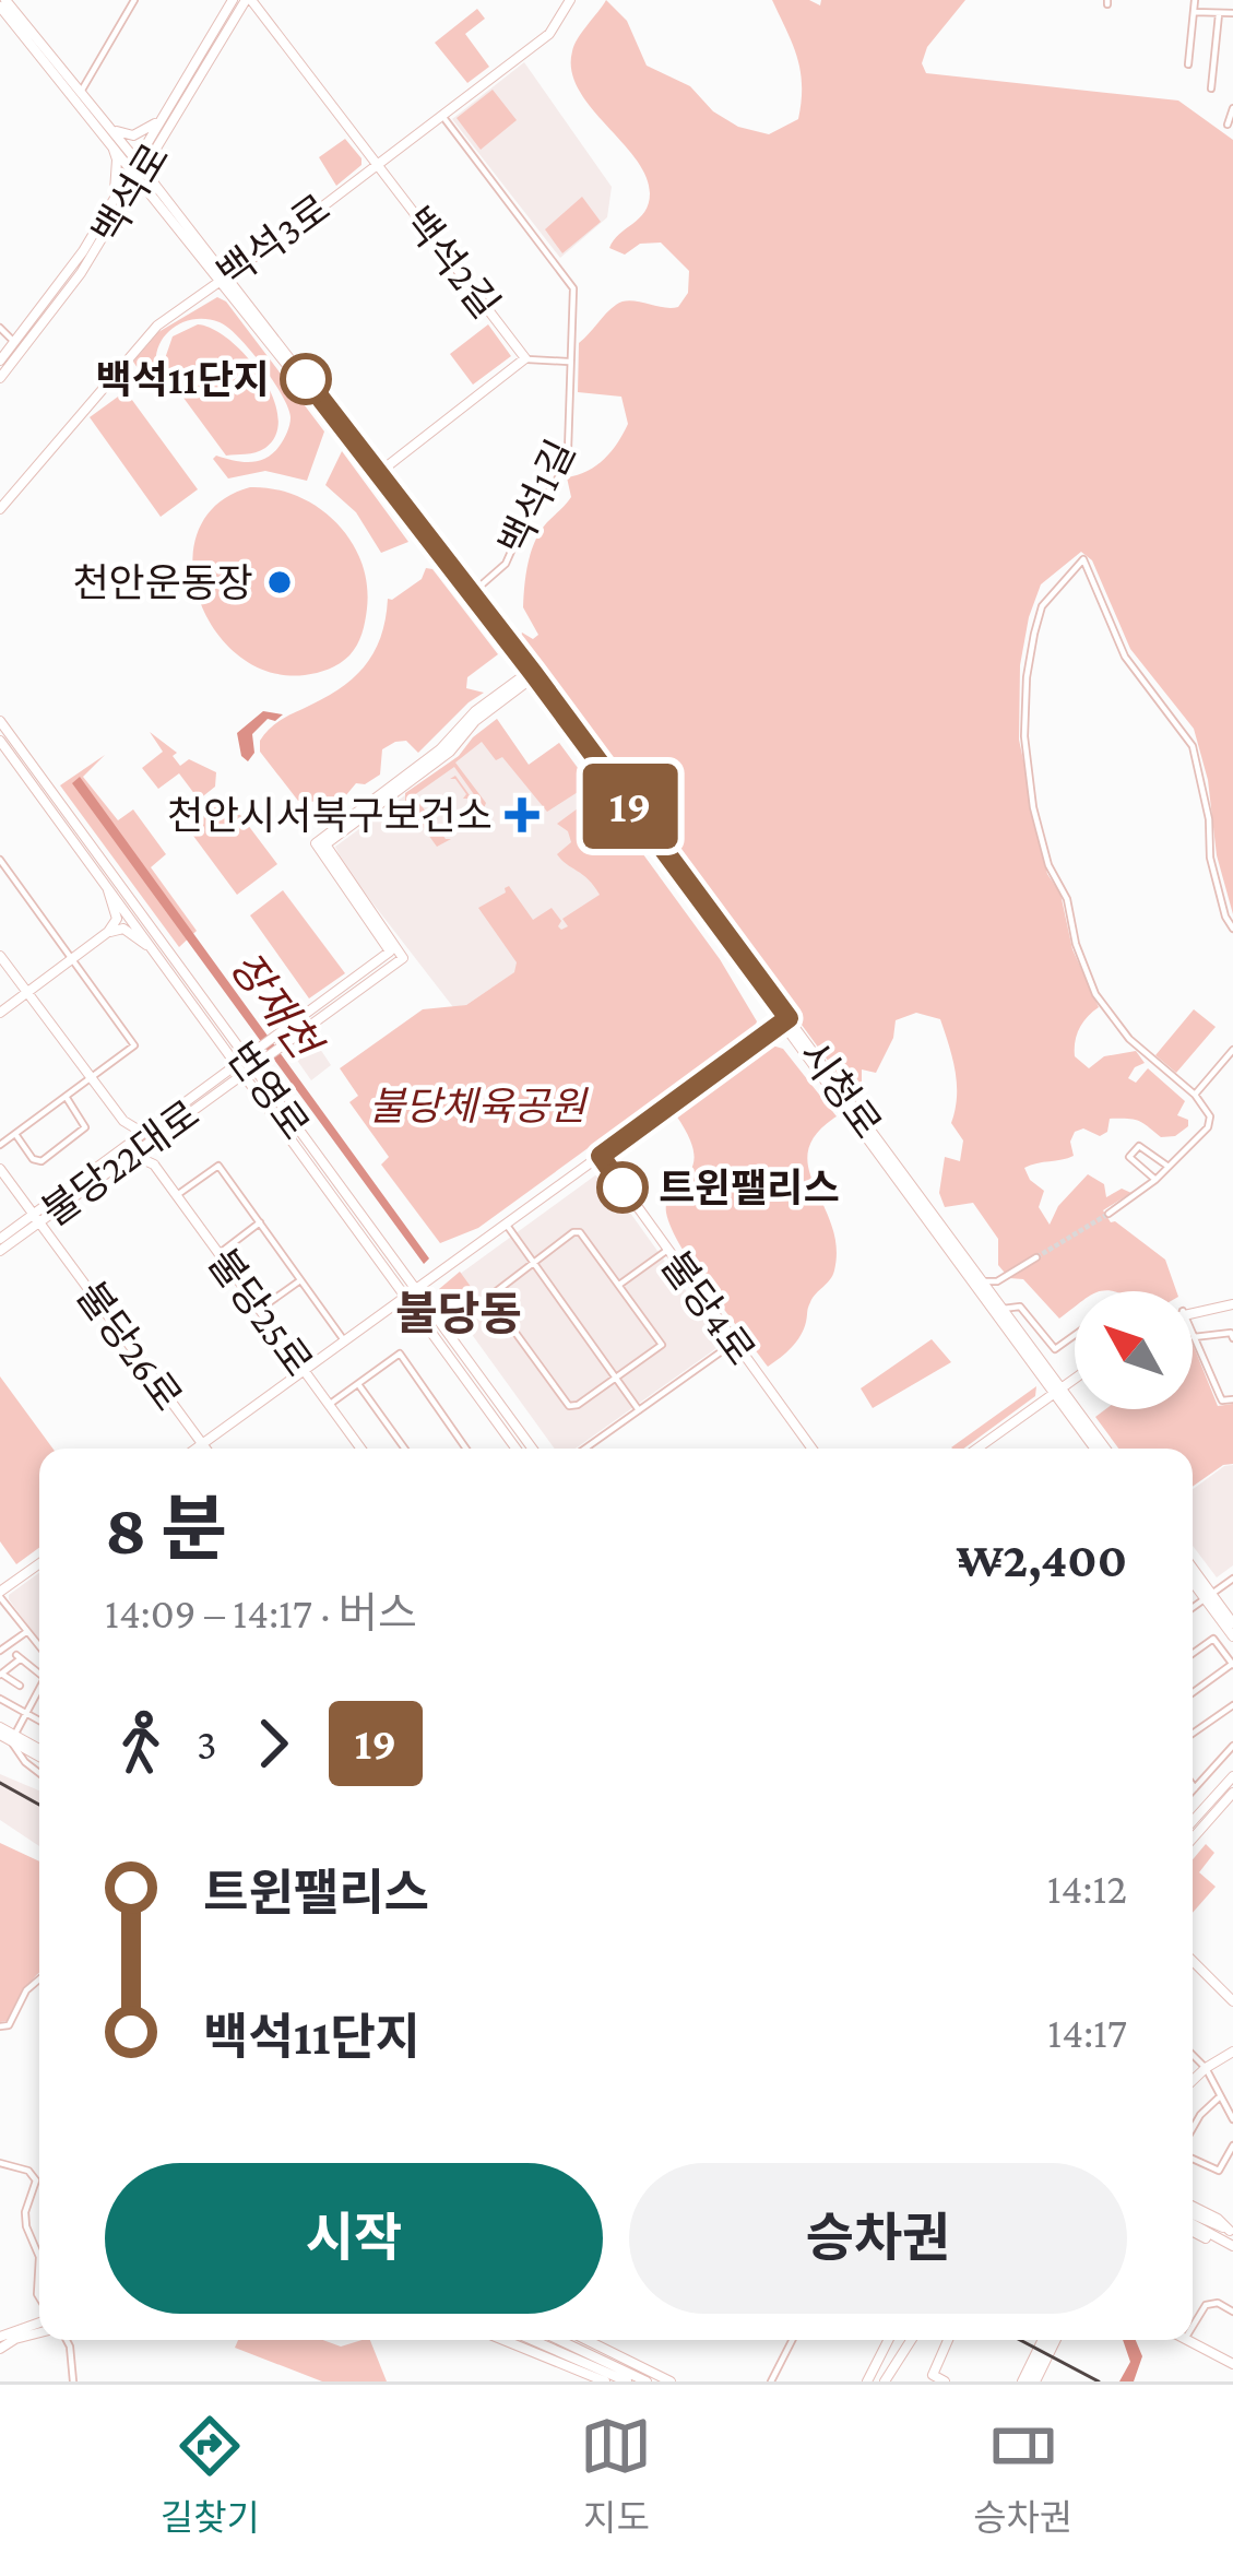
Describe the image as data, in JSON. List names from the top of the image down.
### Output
{
  "streets": {
    "street": [
      "백석로",
      "백석3로",
      "백석2길",
      "백석1길",
      "시청로",
      "번영로",
      "불당22대로",
      "불당4로",
      "불당25로",
      "불당26로"
    ]
  },
  "crossings": [
    ["백석로", "백석2길"],
    ["백석로", "시청로"],
    ["백석3로", "백석2길"],
    ["백석3로", "백석1길"],
    ["백석3로", "시청로"],
    ["백석2길", "시청로"],
    ["백석1길", "시청로"],
    ["번영로", "불당22대로"],
    ["불당22대로", "불당26로"]
  ],
  "districts": ["불당동"],
  "water": ["장재천"],
  "parks": ["불당체육공원"],
  "places": {
    "other": ["백석11단지", "천안운동장", "트윈팰리스"],
    "health": ["천안시서북구보건소"]
  },
  "lines": ["bus line 19"],
  "north": "top left",
  "page": {
    "on_map": "19",
    "heading": ["8 분", "14:09 – 14:17 · 버스", "₩2,400"],
    "legs": ["3", "19"],
    "list": [
      {
        "name": "트윈팰리스",
        "value": "14:12"
      },
      {
        "name": "백석11단지",
        "value": "14:17"
      }
    ],
    "buttons": ["시작", "승차권"],
    "tabs": ["길찾기", "지도", "승차권"]
  }
}
